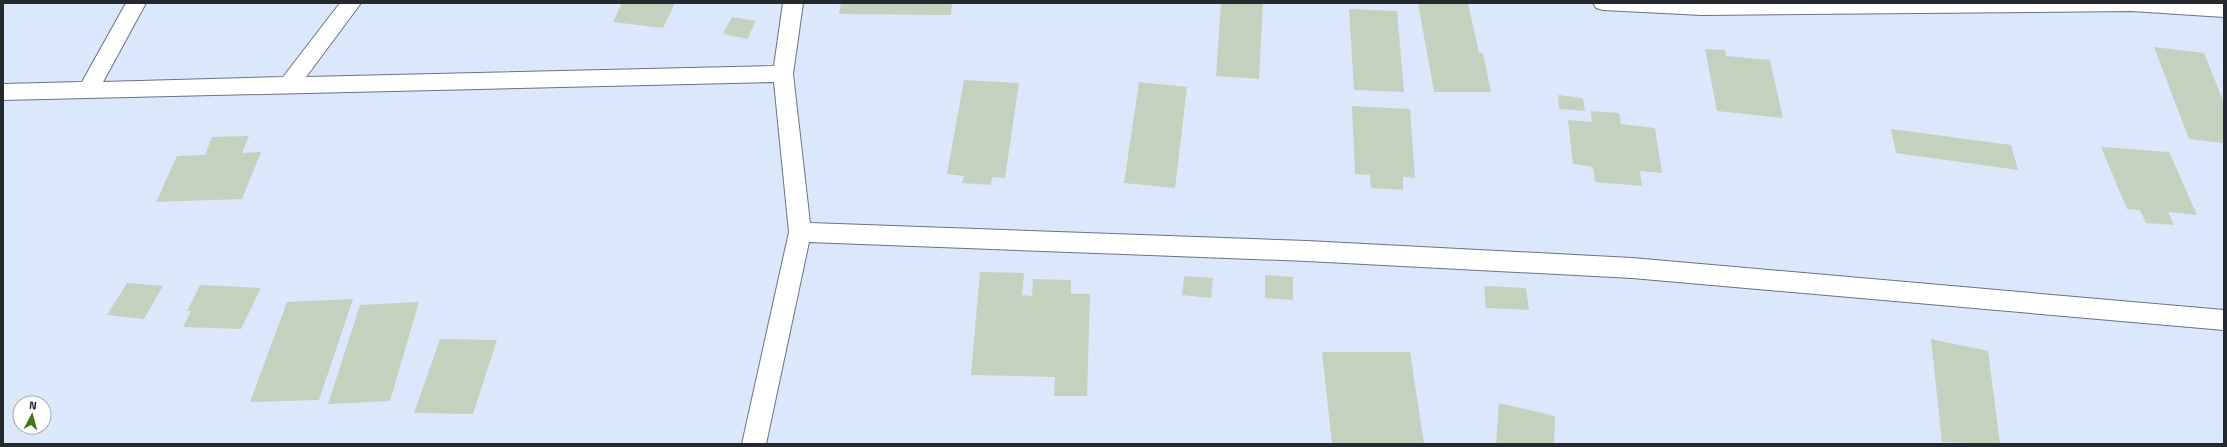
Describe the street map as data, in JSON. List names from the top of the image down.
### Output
{
  "north": "top"
}
